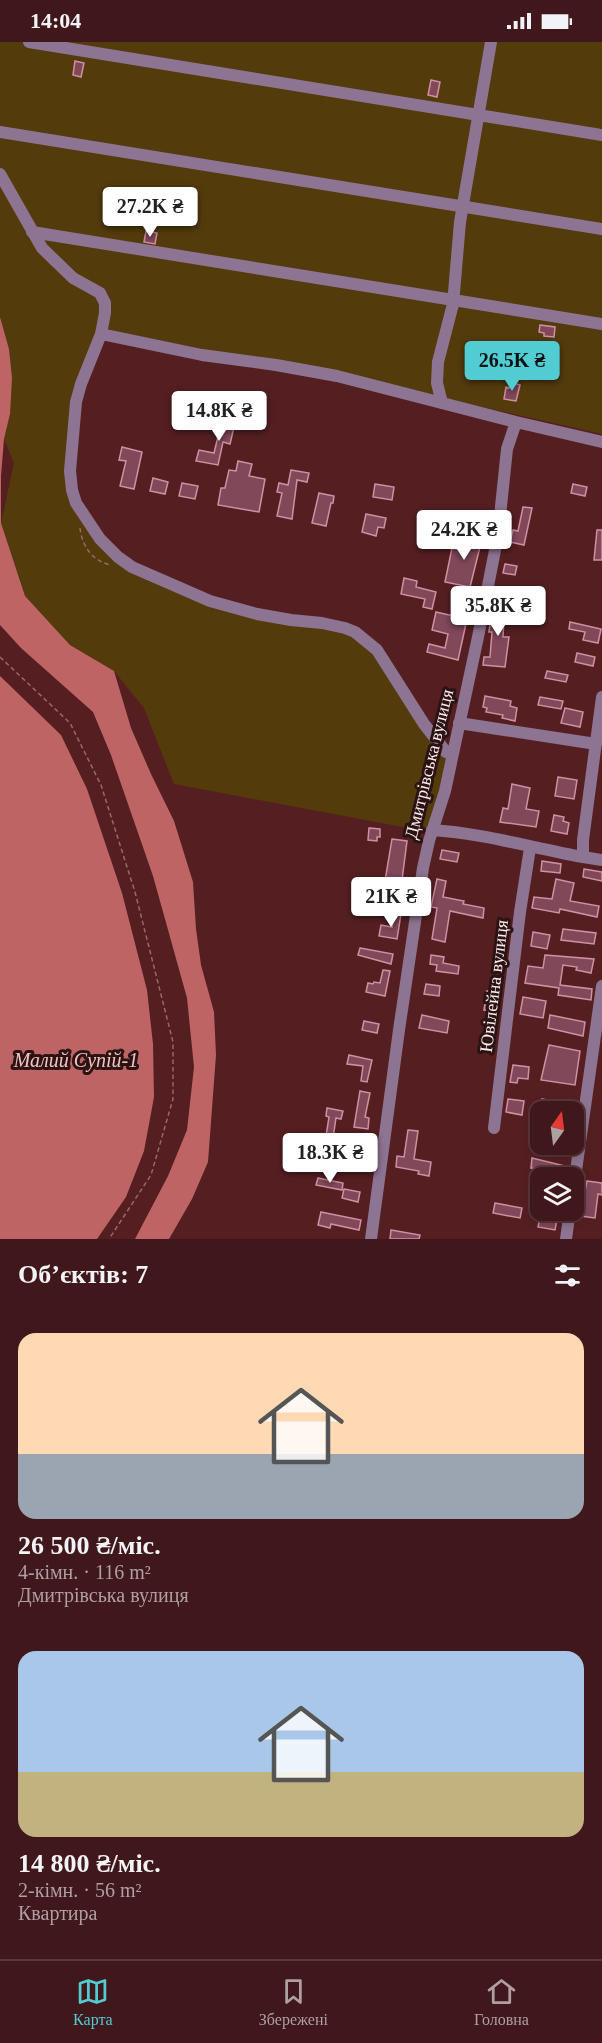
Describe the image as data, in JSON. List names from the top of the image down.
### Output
{
  "streets": {
    "street": ["Дмитрівська вулиця", "Ювілейна вулиця"]
  },
  "water": ["Малий Супій-1"],
  "north": "top",
  "page": {
    "status": "14:04",
    "price": [
      "27.2K ₴",
      "26.5K ₴",
      "14.8K ₴",
      "24.2K ₴",
      "35.8K ₴",
      "21K ₴",
      "18.3K ₴"
    ],
    "heading": "Об’єктів: 7",
    "list": [
      {
        "name": "26 500 ₴/міс.",
        "note": "4-кімн. · 116 m² · Дмитрівська вулиця"
      },
      {
        "name": "14 800 ₴/міс.",
        "note": "2-кімн. · 56 m² · Квартира"
      }
    ],
    "tabs": ["Карта", "Збережені", "Головна"]
  }
}
